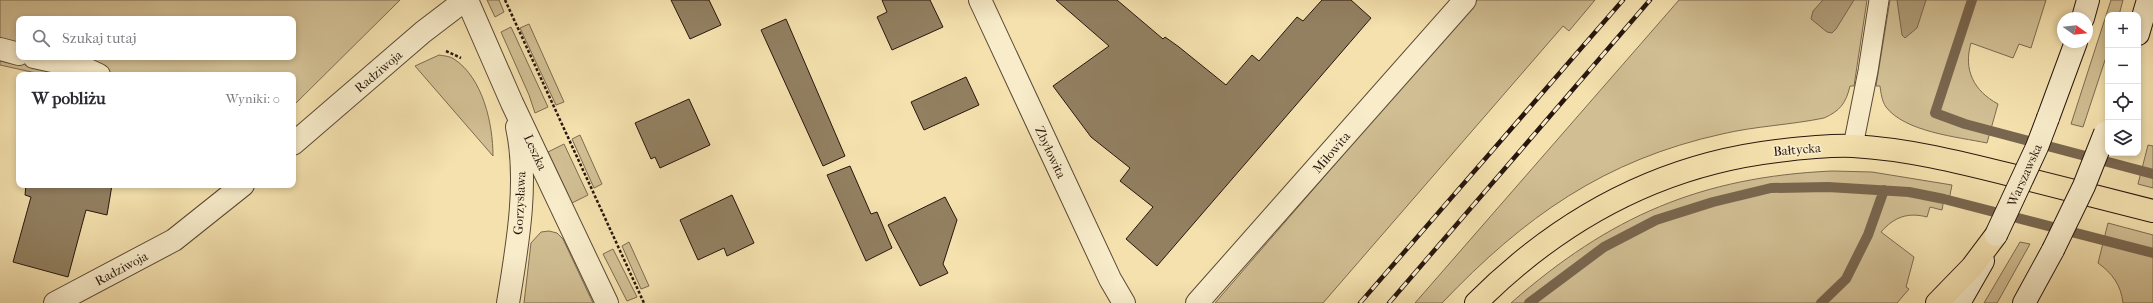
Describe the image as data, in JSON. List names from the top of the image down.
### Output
{
  "streets": {
    "main road": ["Bałtycka"],
    "street": [
      "Radziwoja",
      "Leszka",
      "Zbyłowita",
      "Miłowita",
      "Warszawska",
      "Gorzysława"
    ]
  },
  "crossings": [
    ["Radziwoja", "Leszka"],
    ["Leszka", "Gorzysława"]
  ],
  "north": "right",
  "page": {
    "map_buttons": ["+", "−"],
    "search": "Szukaj tutaj",
    "heading": ["W pobliżu", "Wyniki: 0"]
  }
}
